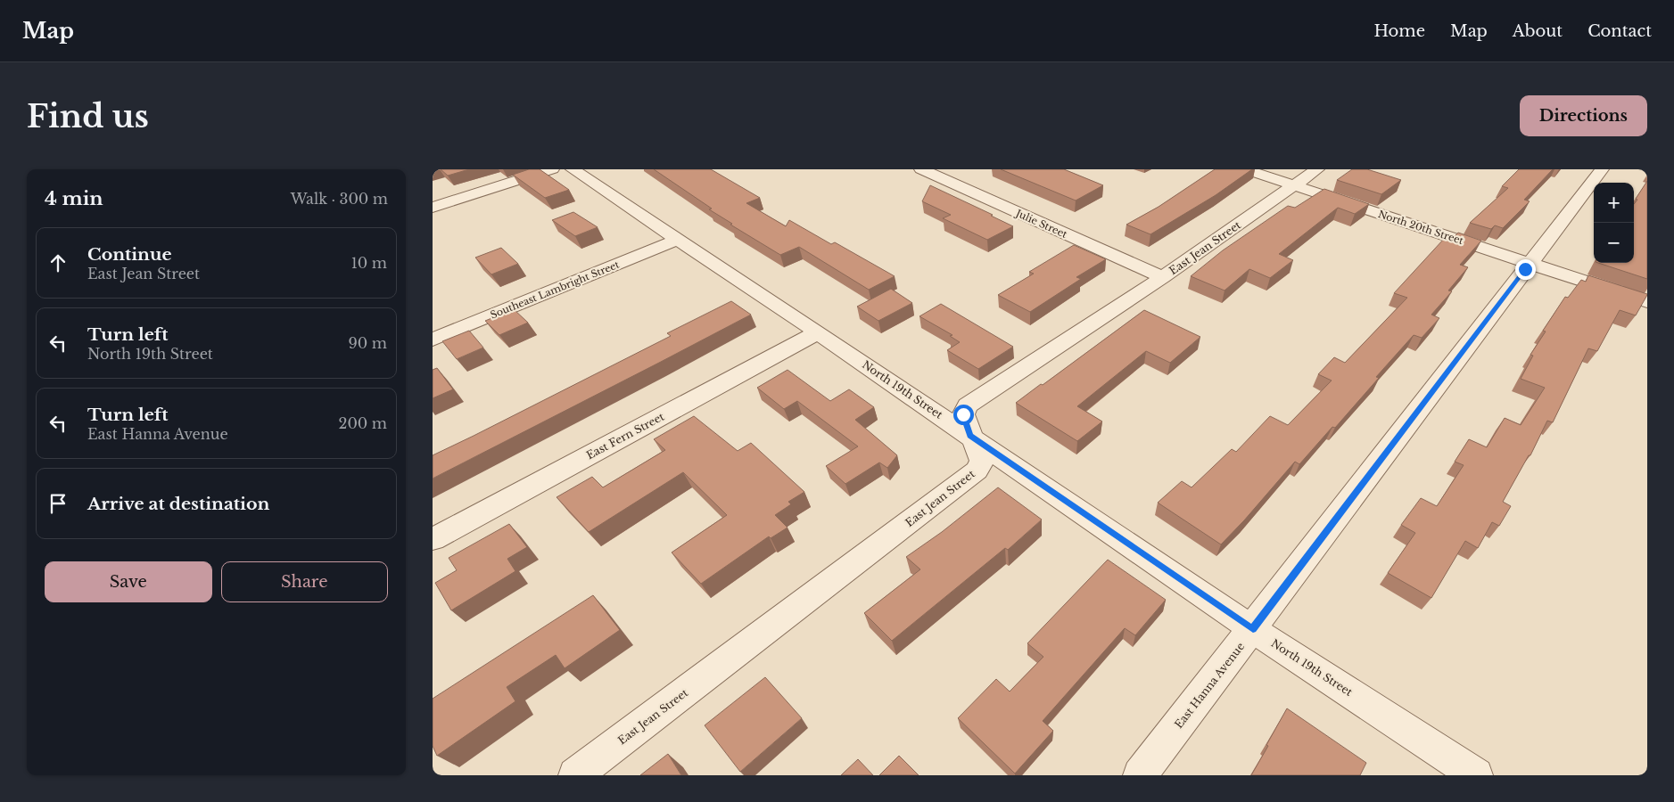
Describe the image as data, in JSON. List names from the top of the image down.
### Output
{
  "streets": {
    "street": [
      "Julie Street",
      "North 20th Street",
      "East Jean Street",
      "Southeast Lambright Street",
      "North 19th Street",
      "East Fern Street",
      "East Hanna Avenue"
    ]
  },
  "crossings": [
    ["Julie Street", "East Jean Street"],
    ["North 20th Street", "East Jean Street"],
    ["North 20th Street", "East Hanna Avenue"],
    ["East Jean Street", "North 19th Street"],
    ["Southeast Lambright Street", "North 19th Street"],
    ["North 19th Street", "East Fern Street"],
    ["North 19th Street", "East Hanna Avenue"]
  ],
  "page": {
    "header": "Map",
    "nav": [
      "Home",
      "Map",
      "About",
      "Contact"
    ],
    "buttons": [
      "Directions",
      ["Save", "Share"]
    ],
    "title": "Find us",
    "heading": ["4 min", "Walk · 300 m"],
    "map_buttons": ["+", "−"],
    "list": [
      ["Continue", "East Jean Street", "10 m"],
      ["Turn left", "North 19th Street", "90 m"],
      ["Turn left", "East Hanna Avenue", "200 m"],
      "Arrive at destination"
    ]
  }
}
